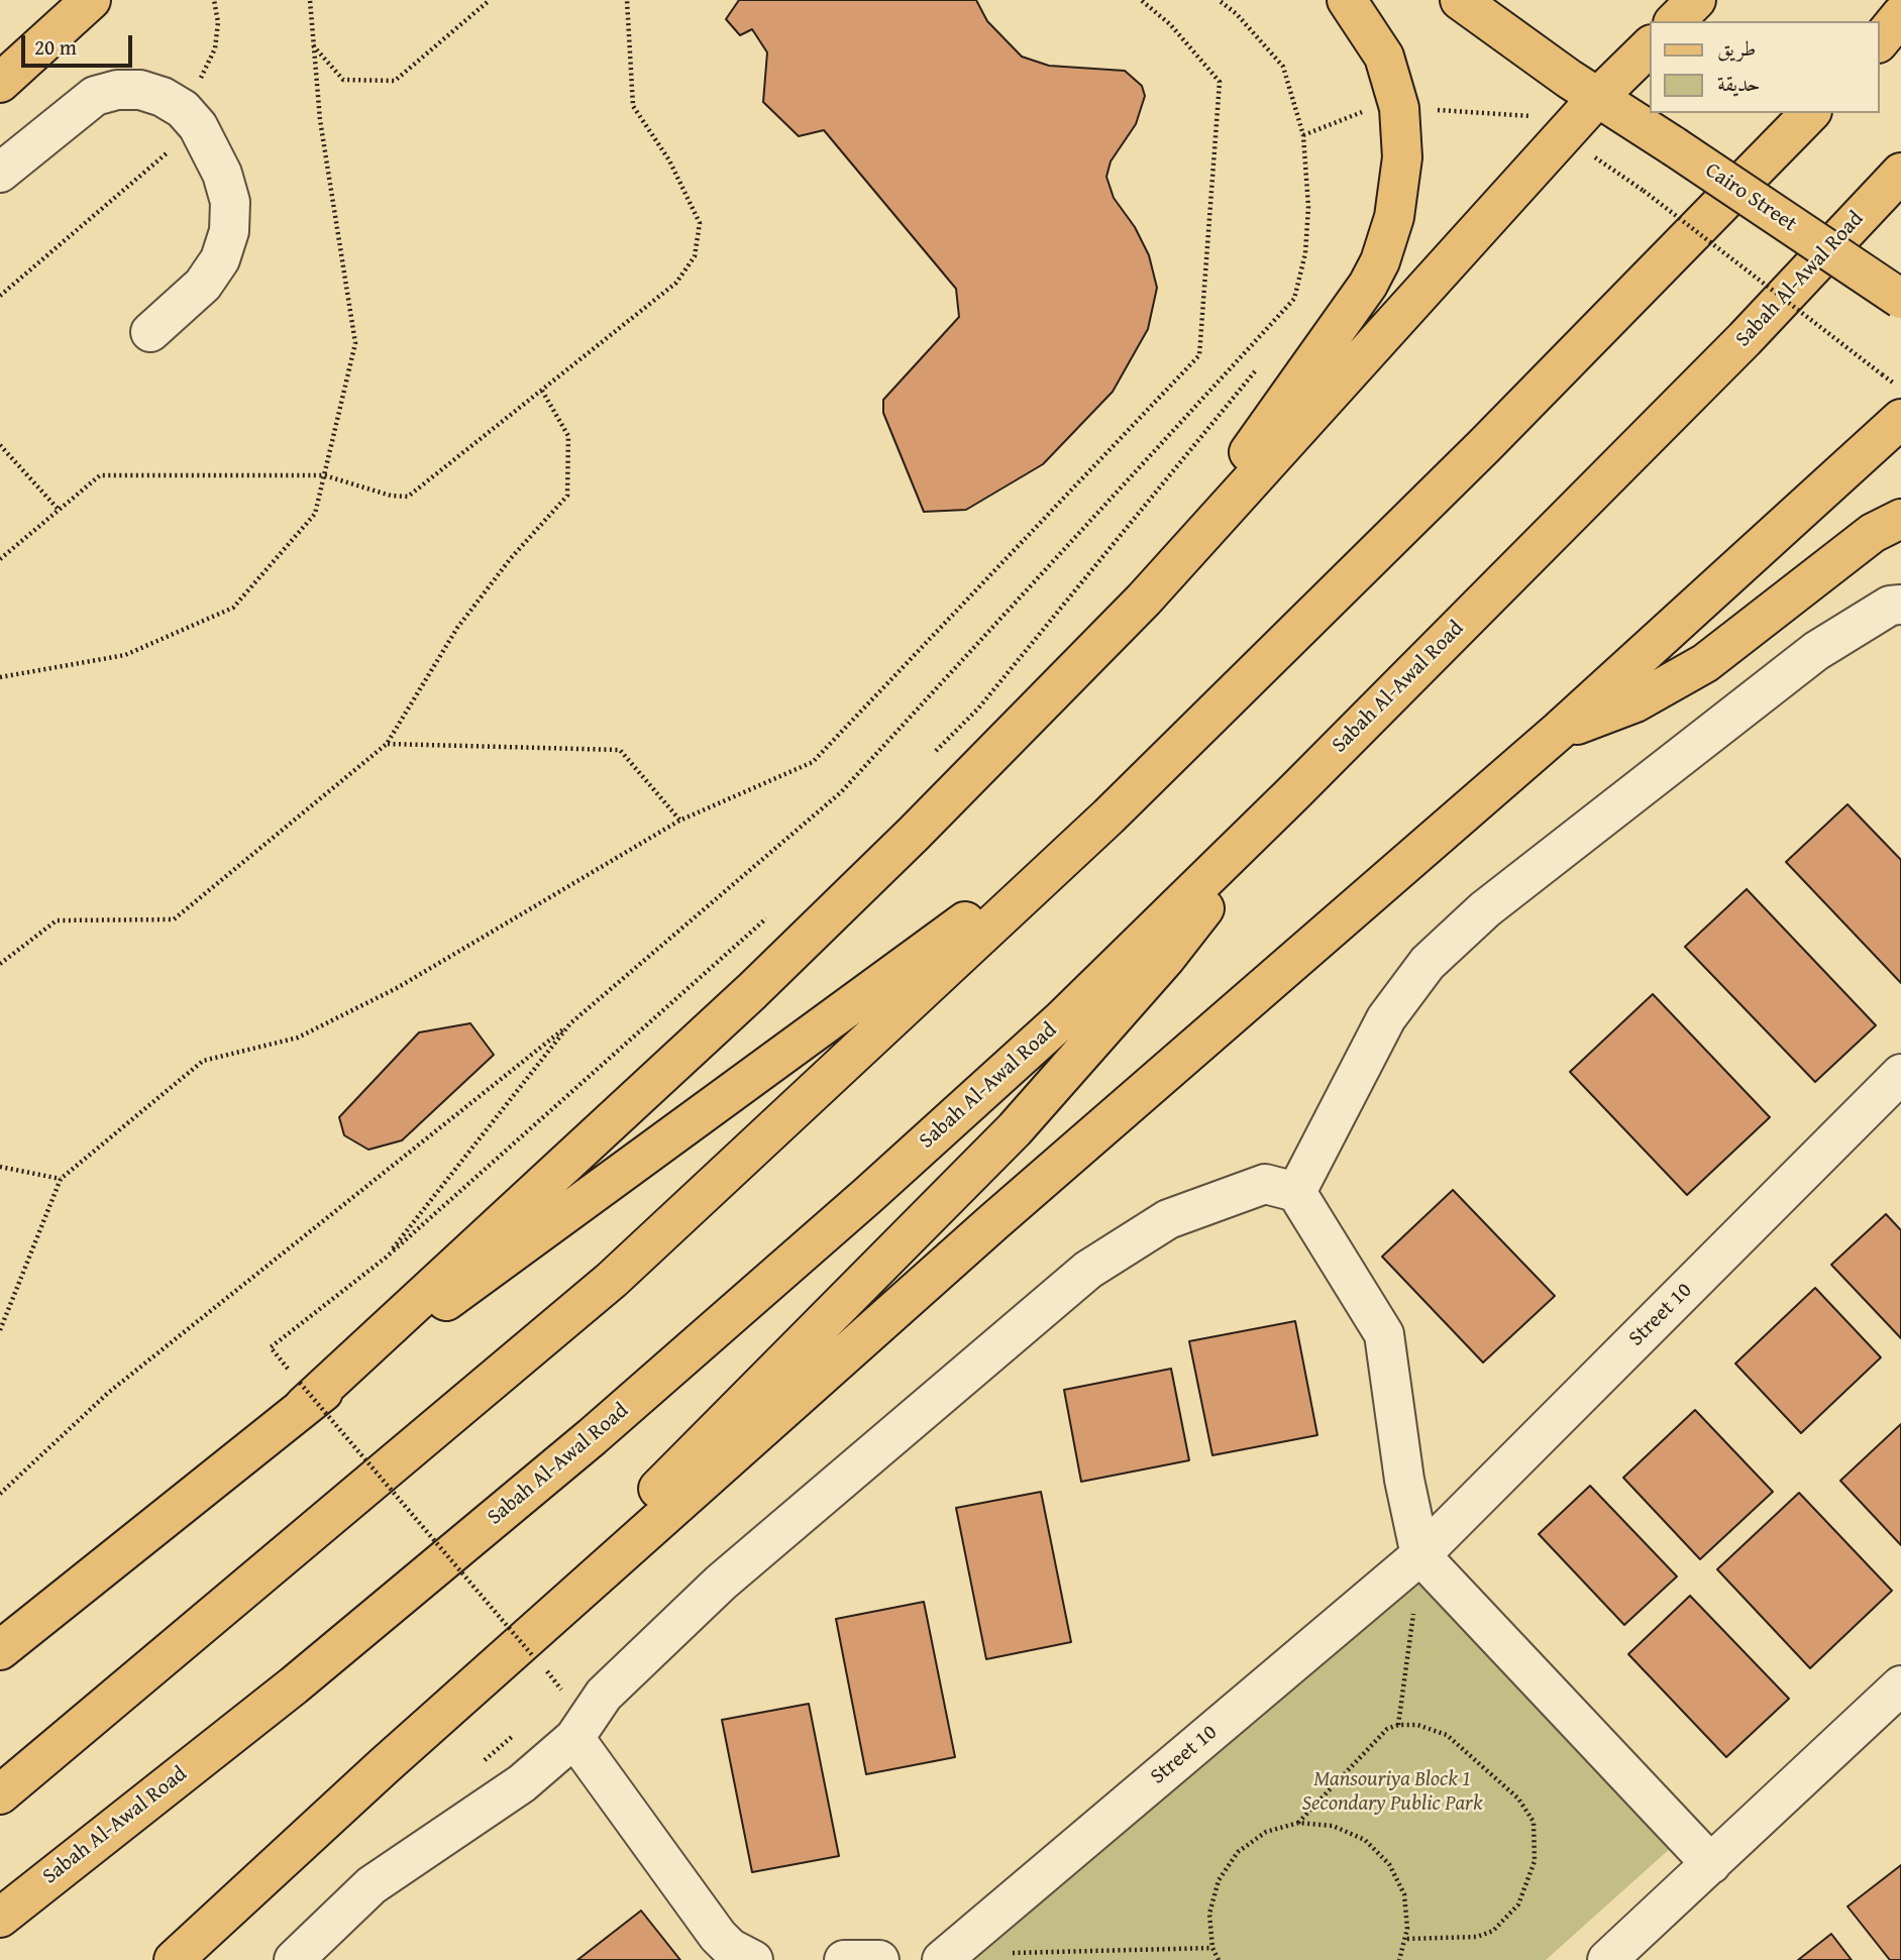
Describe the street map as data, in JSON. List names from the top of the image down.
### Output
{
  "streets": {
    "main road": ["Cairo Street", "Sabah Al-Awal Road"],
    "street": ["Street 10"]
  },
  "parks": ["Mansouriya Block 1 Secondary Public Park"],
  "legend": ["طريق", "حديقة"],
  "scale_bar": "20 m"
}
